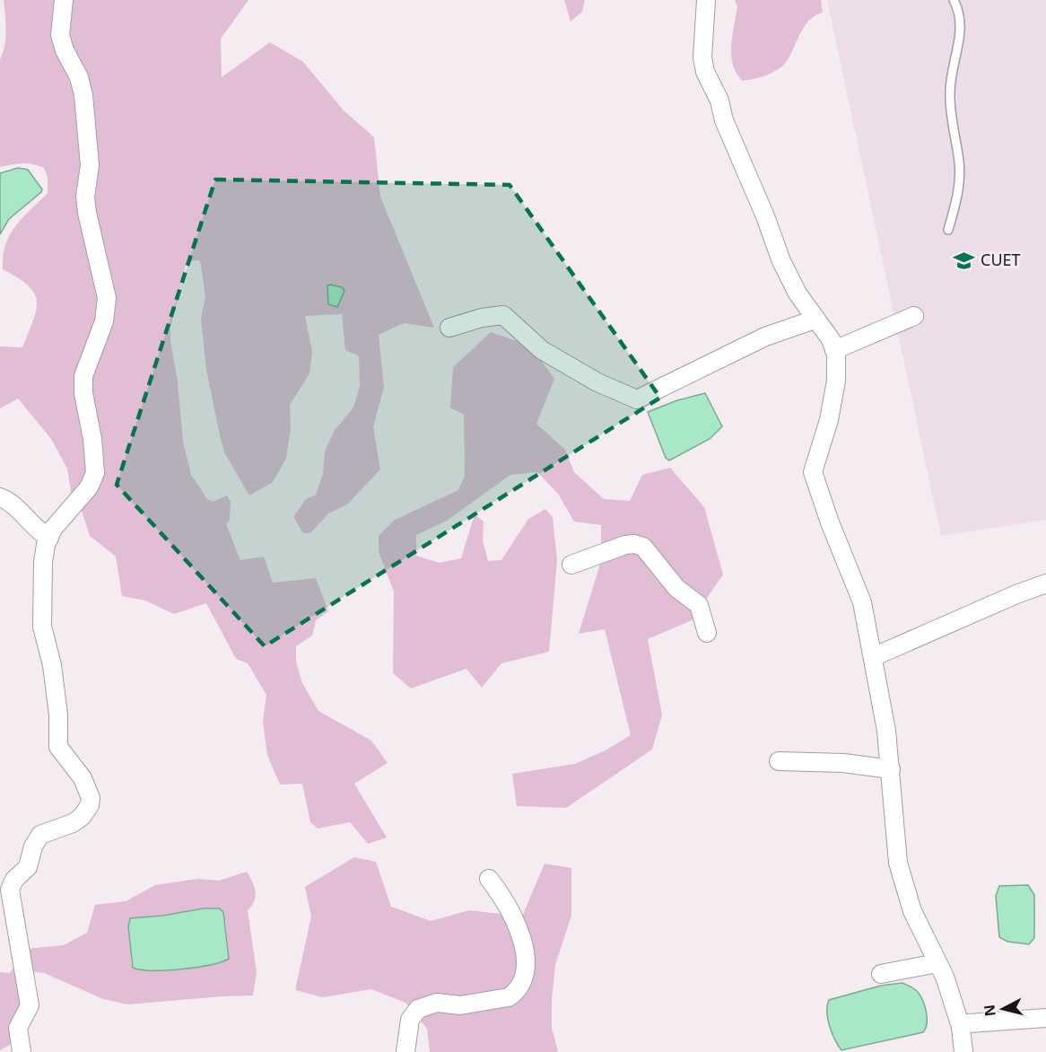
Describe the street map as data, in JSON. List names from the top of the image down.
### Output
{
  "places": {
    "school or university": ["CUET"]
  },
  "north": "left"
}
